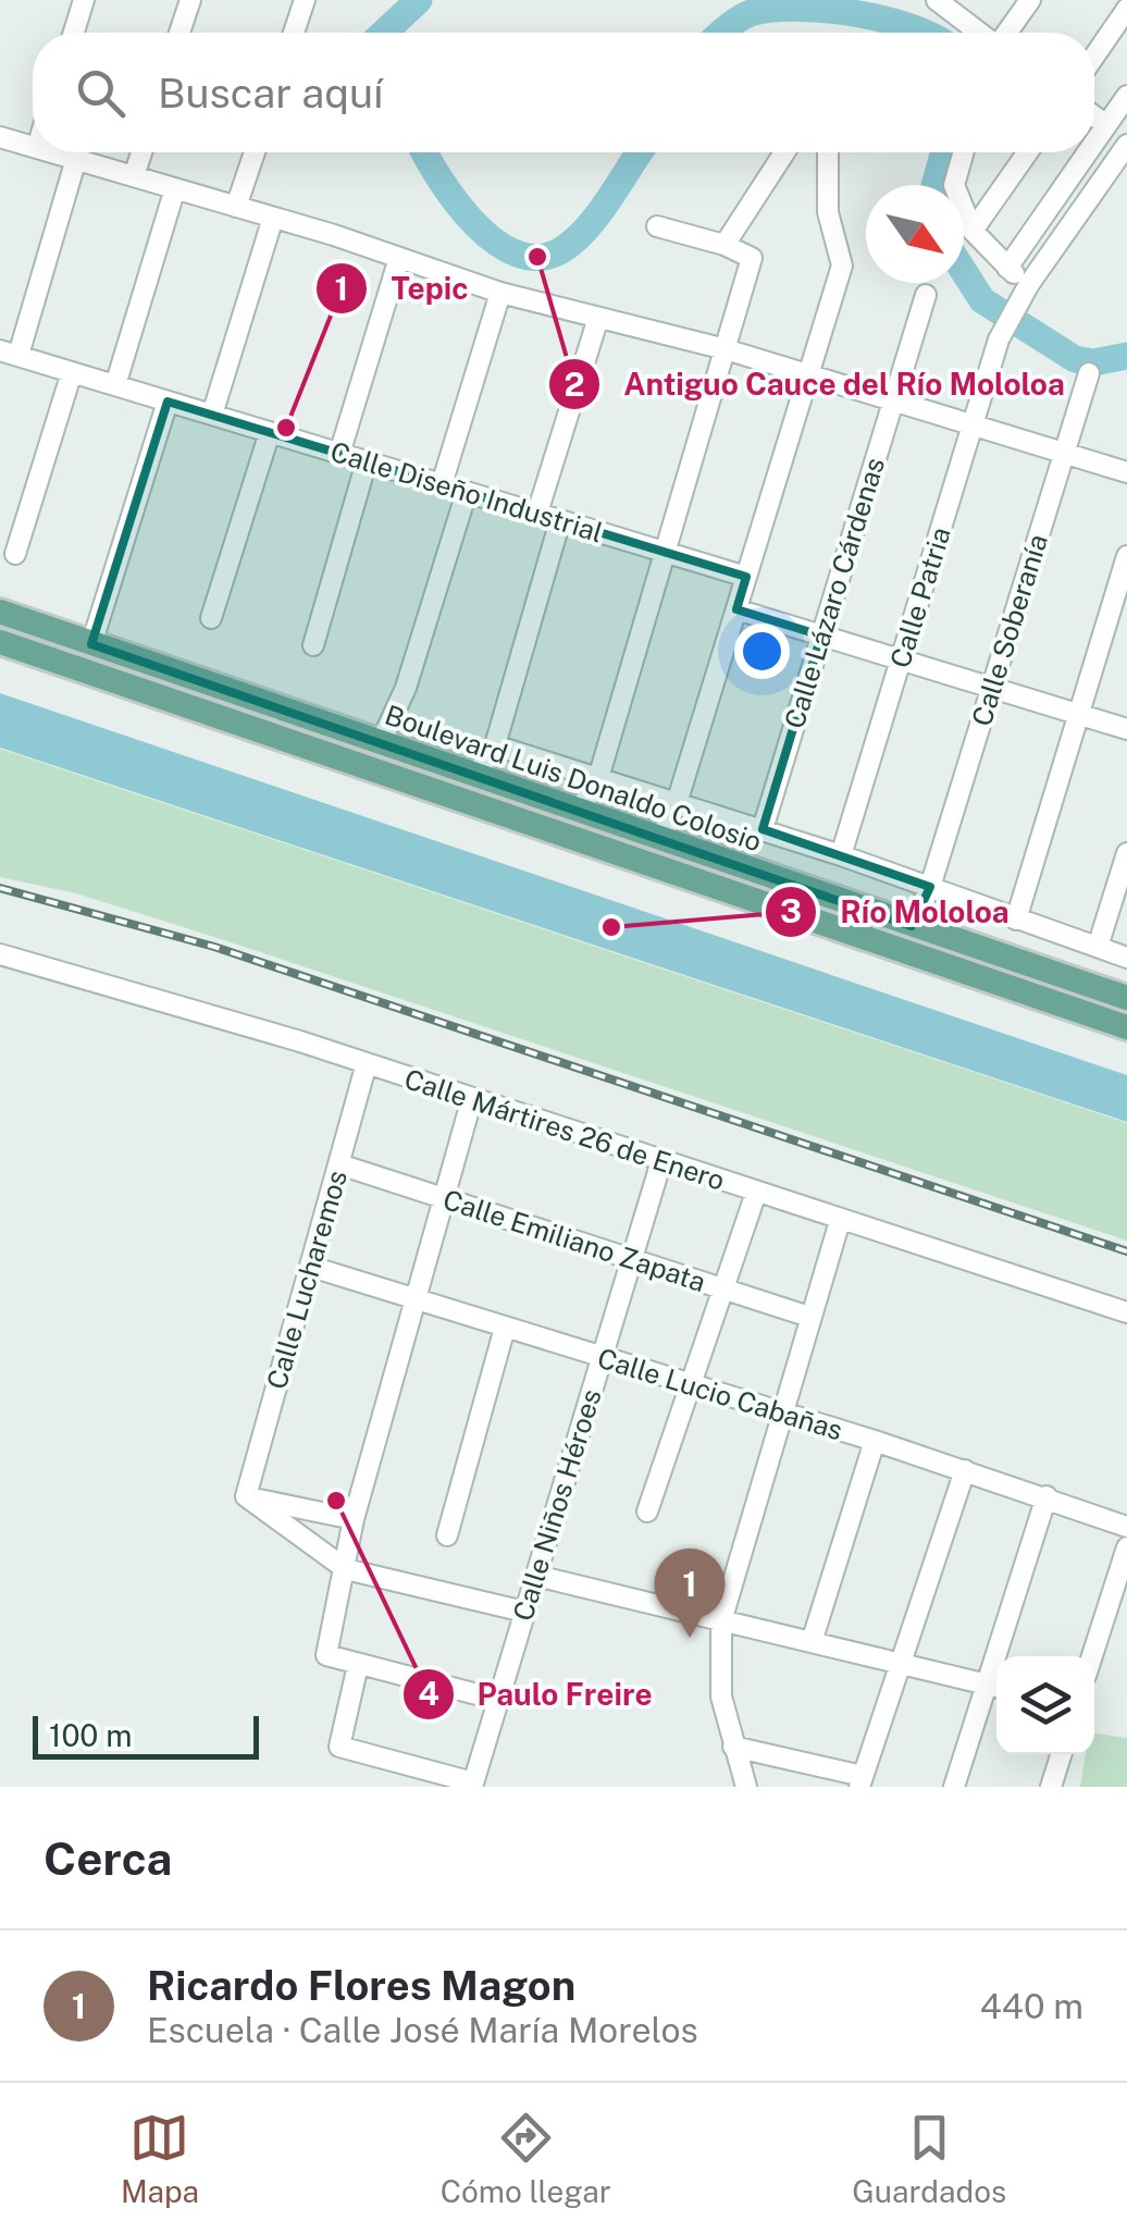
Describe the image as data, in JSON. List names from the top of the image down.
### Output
{
  "streets": {
    "main road": ["Boulevard Luis Donaldo Colosio"],
    "street": [
      "Calle Diseño Industrial",
      "Calle Lázaro Cárdenas",
      "Calle Patria",
      "Calle Soberanía",
      "Calle Mártires 26 de Enero",
      "Calle Emiliano Zapata",
      "Calle Lucharemos",
      "Calle Lucio Cabañas",
      "Calle Niños Héroes"
    ]
  },
  "crossings": [
    ["Calle Lázaro Cárdenas", "Boulevard Luis Donaldo Colosio"],
    ["Calle Patria", "Boulevard Luis Donaldo Colosio"],
    ["Calle Soberanía", "Boulevard Luis Donaldo Colosio"],
    ["Calle Mártires 26 de Enero", "Calle Lucharemos"],
    ["Calle Mártires 26 de Enero", "Calle Niños Héroes"],
    ["Calle Emiliano Zapata", "Calle Lucharemos"],
    ["Calle Emiliano Zapata", "Calle Niños Héroes"],
    ["Calle Lucharemos", "Calle Lucio Cabañas"],
    ["Calle Lucio Cabañas", "Calle Niños Héroes"]
  ],
  "places": [
    "Antiguo Cauce del Río Mololoa",
    "Tepic",
    "Río Mololoa",
    "Paulo Freire"
  ],
  "scale_bar": "100 m",
  "north": "bottom right",
  "page": {
    "search": "Buscar aquí",
    "pins": "1",
    "scale": "100 m",
    "heading": "Cerca",
    "list": [
      {
        "mark": "1",
        "name": "Ricardo Flores Magon",
        "note": "Escuela · Calle José María Morelos",
        "value": "440 m"
      }
    ],
    "nav": ["Mapa", "Cómo llegar", "Guardados"]
  }
}
